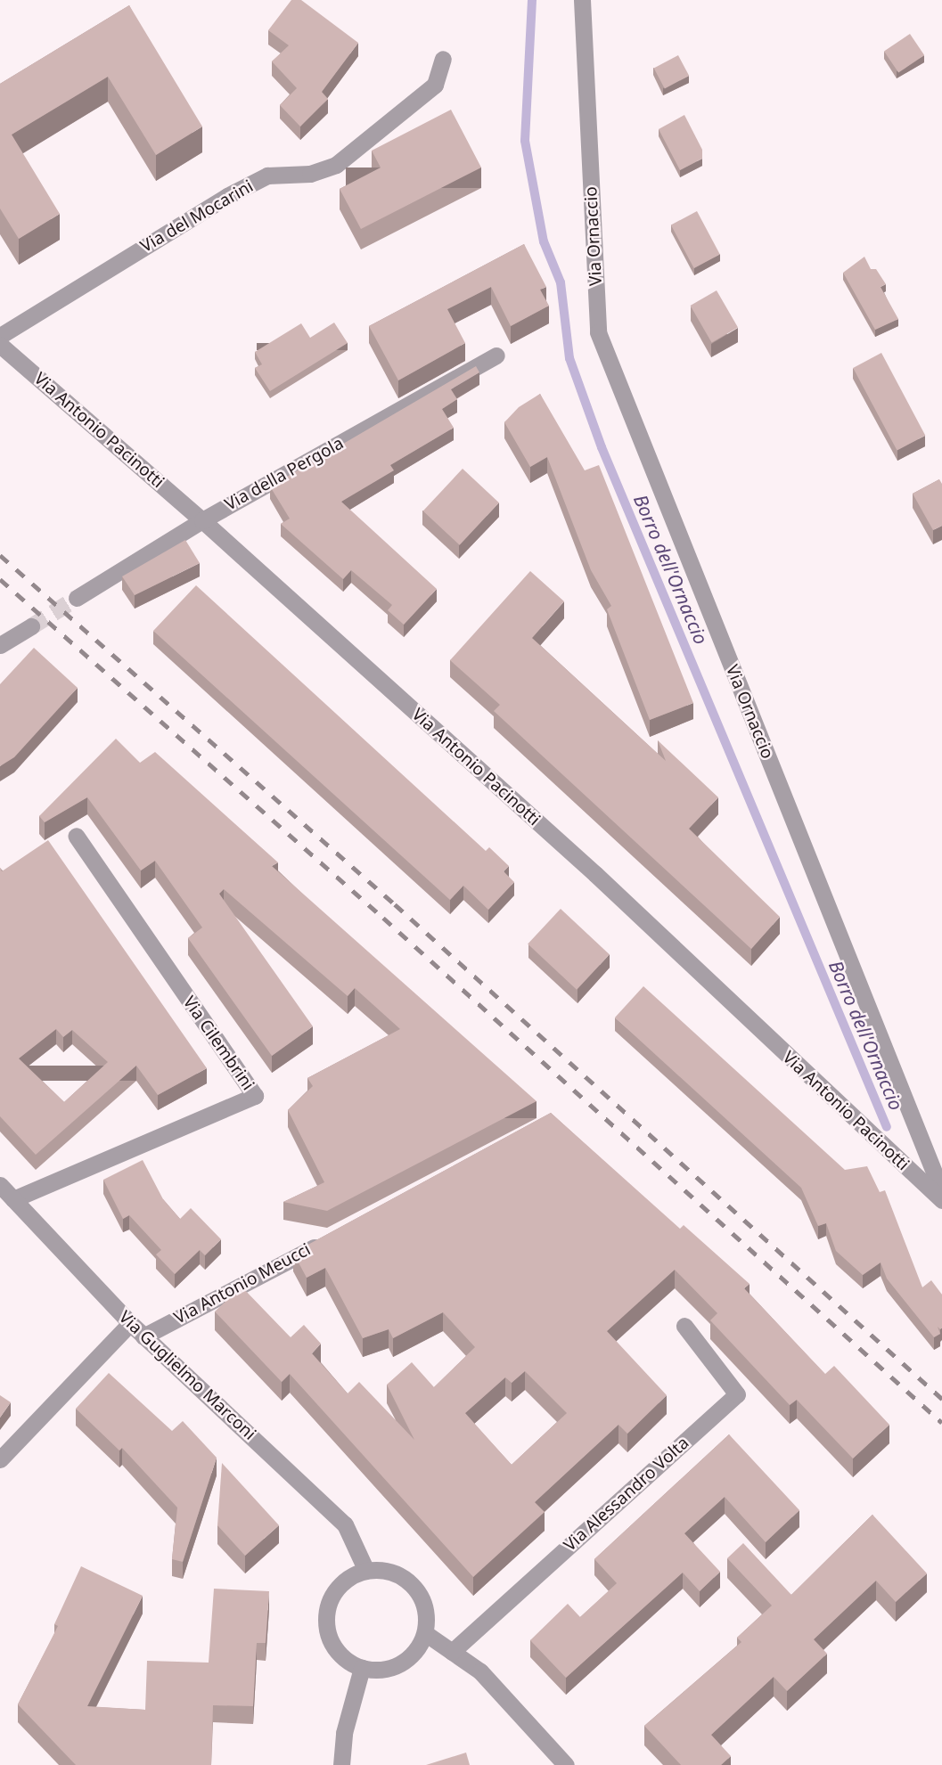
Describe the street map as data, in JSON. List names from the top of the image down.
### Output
{
  "streets": {
    "street": [
      "Via del Mocarini",
      "Via Ornaccio",
      "Via Antonio Pacinotti",
      "Via della Pergola",
      "Via Cilembrini",
      "Via Antonio Meucci",
      "Via Guglielmo Marconi",
      "Via Alessandro Volta"
    ]
  },
  "crossings": [
    ["Via Antonio Pacinotti", "Via della Pergola"],
    ["Via Cilembrini", "Via Guglielmo Marconi"],
    ["Via Antonio Meucci", "Via Guglielmo Marconi"]
  ],
  "water": ["Borro dell'Ornaccio"]
}
